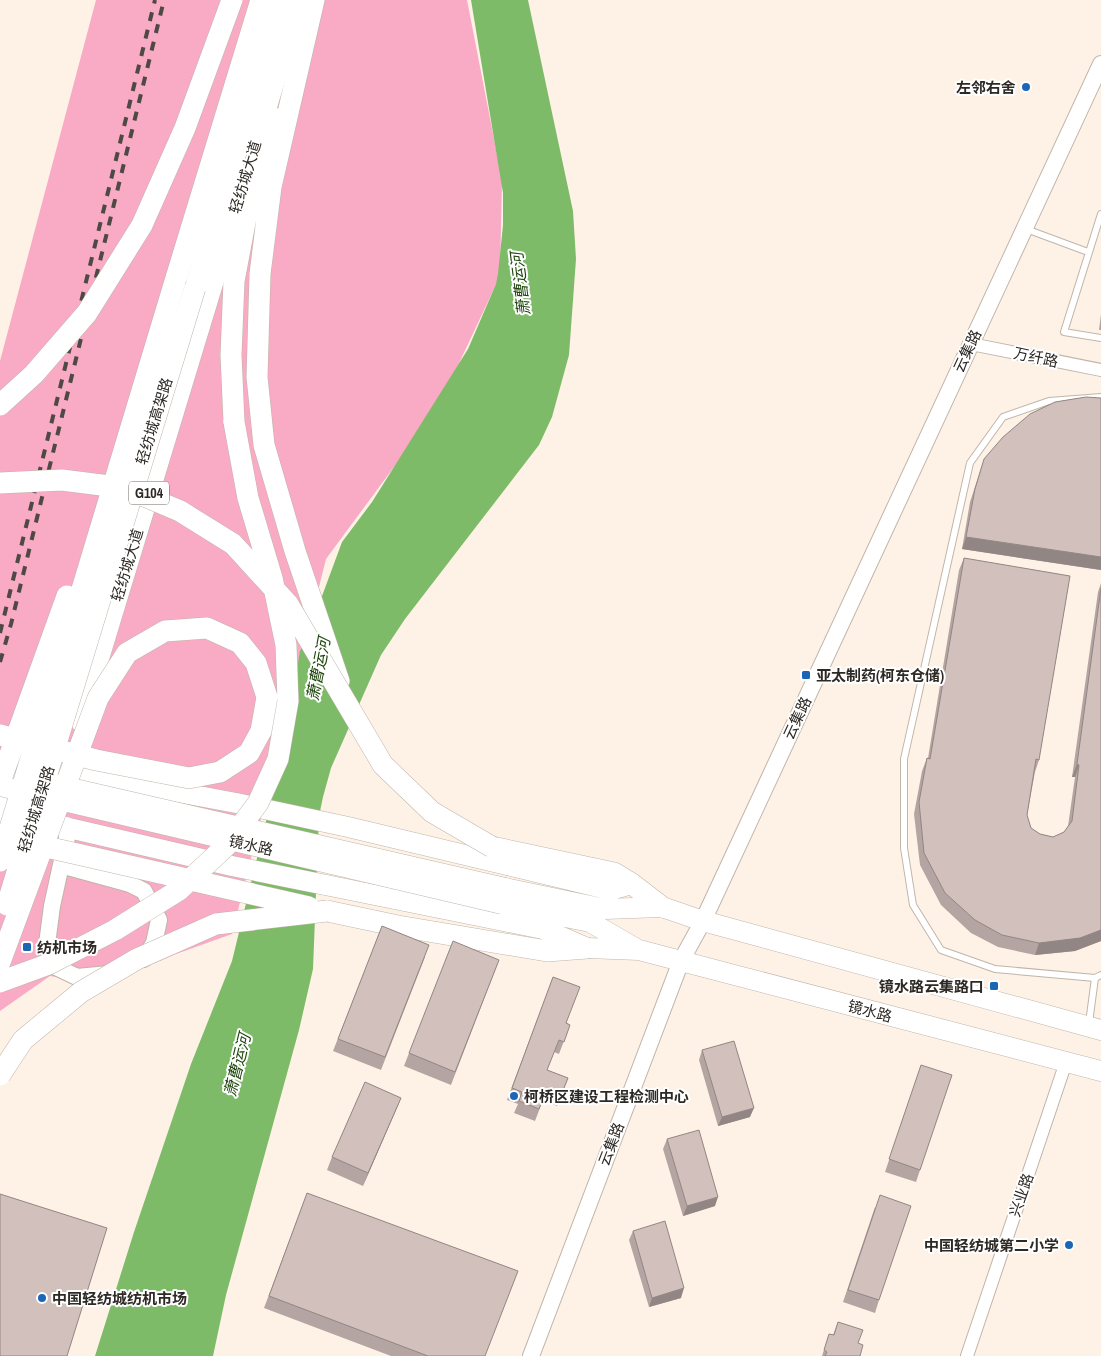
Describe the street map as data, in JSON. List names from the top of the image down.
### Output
{
  "streets": {
    "highway": ["轻纺城高架路"],
    "main road": ["轻纺城大道", "G104", "镜水路"],
    "street": ["云集路", "万纤路", "兴业路"]
  },
  "crossings": [
    ["云集路", "万纤路"],
    ["云集路", "镜水路"],
    ["镜水路", "兴业路"]
  ],
  "water": ["萧曹运河"],
  "places": {
    "other": [
      "左邻˙右舍",
      "柯桥区建设工程检测中心",
      "中国轻纺城第二小学",
      "中国轻纺城纺机市场"
    ],
    "transit": ["亚太制药(柯东仓储)", "纺机市场", "镜水路云集路口"]
  }
}
